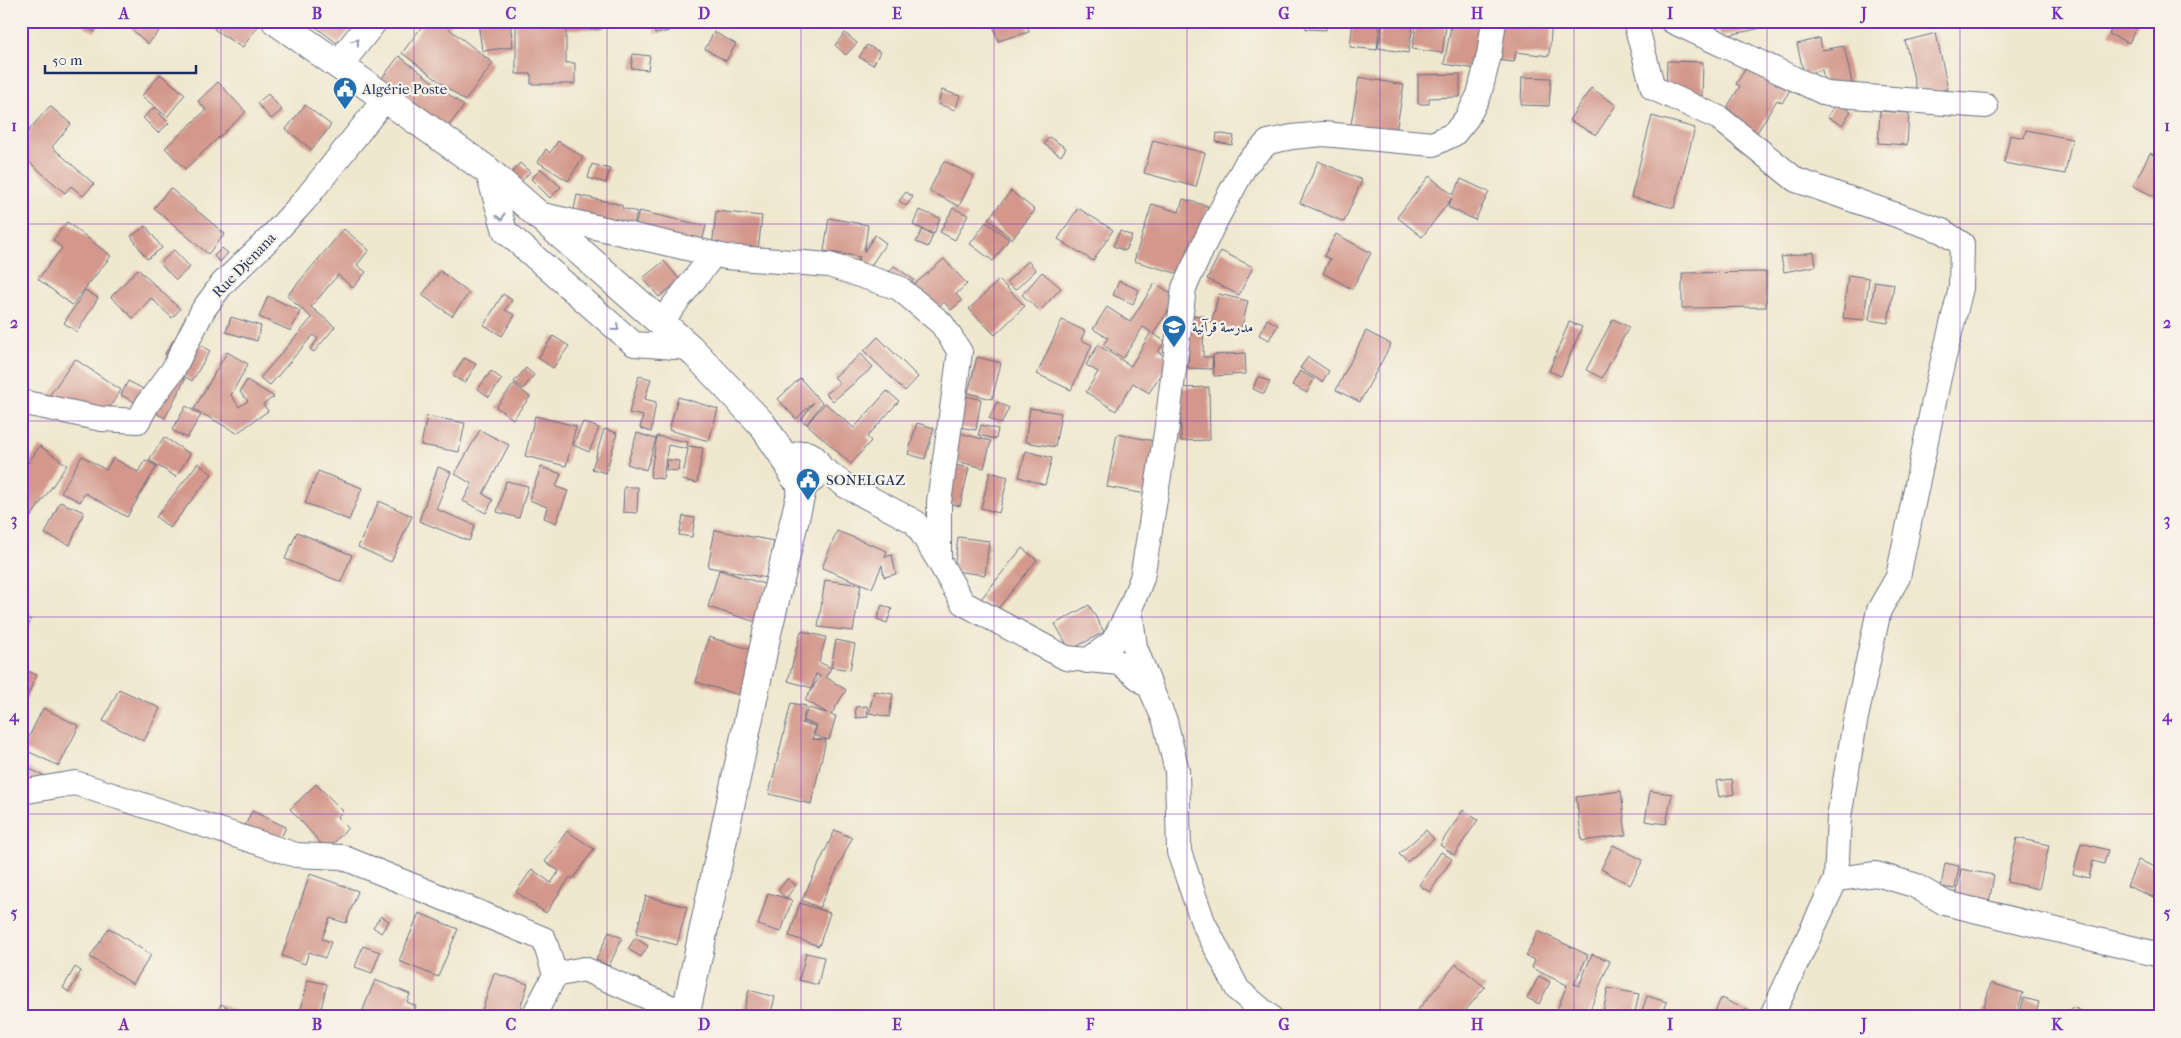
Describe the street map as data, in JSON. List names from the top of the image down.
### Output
{
  "streets": {
    "street": ["Rue Djenana"]
  },
  "places": {
    "public building": ["Algérie Poste", "SONELGAZ"],
    "school or university": ["مدرسة قرآنية"]
  },
  "scale_bar": "50 m",
  "grid": {
    "columns": [
      "A",
      "B",
      "C",
      "D",
      "E",
      "F",
      "G",
      "H",
      "I",
      "J",
      "K"
    ],
    "rows": [
      "1",
      "2",
      "3",
      "4",
      "5"
    ]
  }
}
